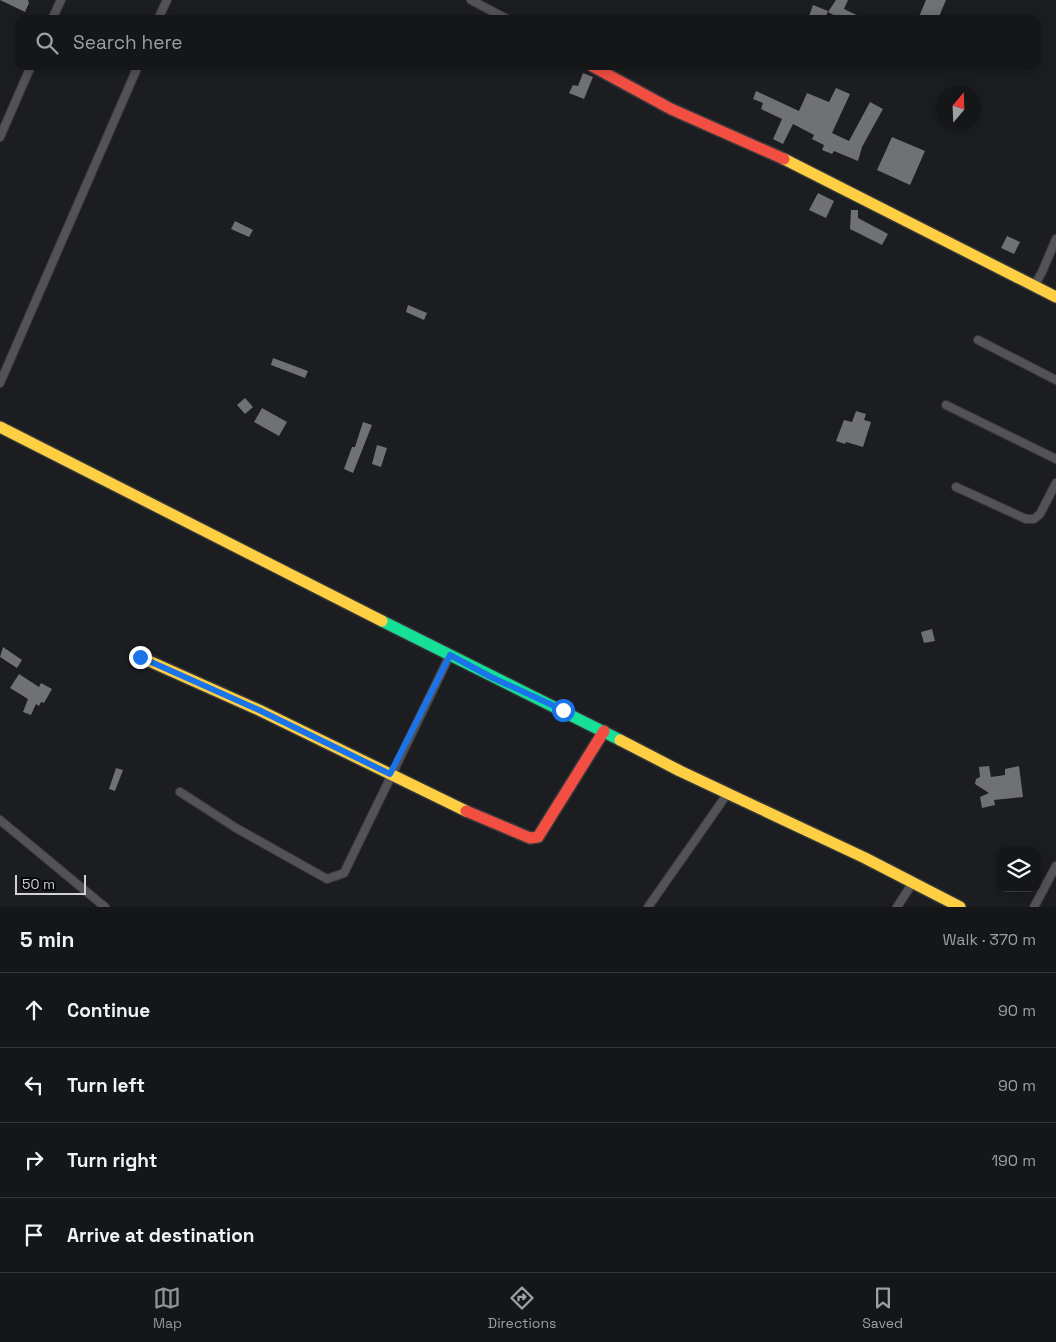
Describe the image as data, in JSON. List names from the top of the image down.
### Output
{
  "scale_bar": "50 m",
  "north": "top",
  "page": {
    "search": "Search here",
    "scale": "50 m",
    "heading": ["5 min", "Walk · 370 m"],
    "list": [
      ["Continue", "90 m"],
      ["Turn left", "90 m"],
      ["Turn right", "190 m"],
      "Arrive at destination"
    ],
    "nav": ["Map", "Directions", "Saved"]
  }
}
